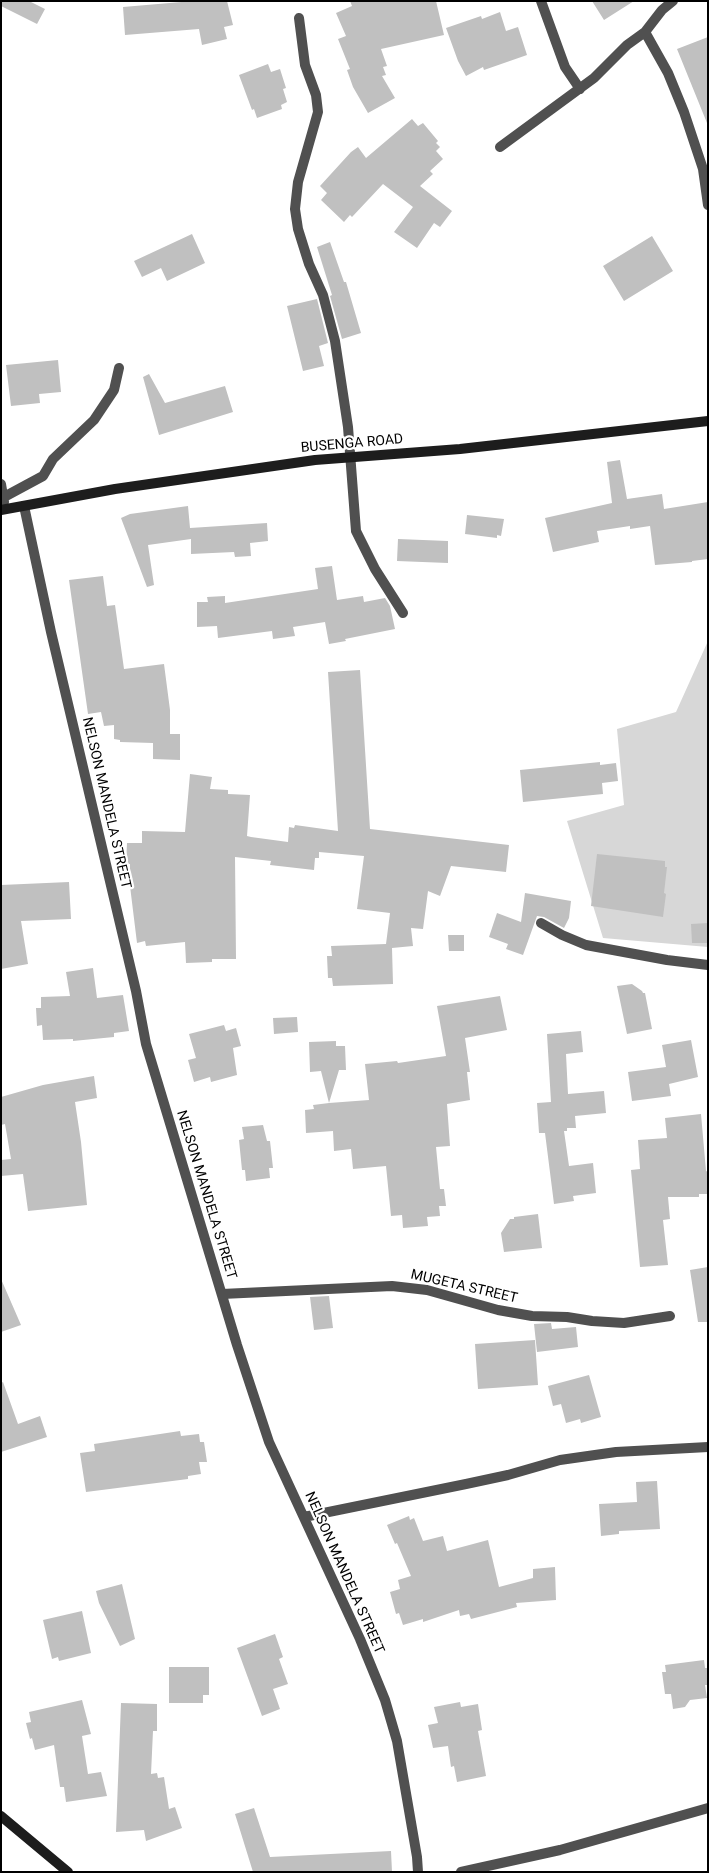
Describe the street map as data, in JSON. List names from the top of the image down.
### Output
{
  "streets": {
    "street": ["BUSENGA ROAD", "NELSON MANDELA STREET", "MUGETA STREET"]
  },
  "crossings": [
    ["BUSENGA ROAD", "NELSON MANDELA STREET"],
    ["NELSON MANDELA STREET", "MUGETA STREET"]
  ]
}
